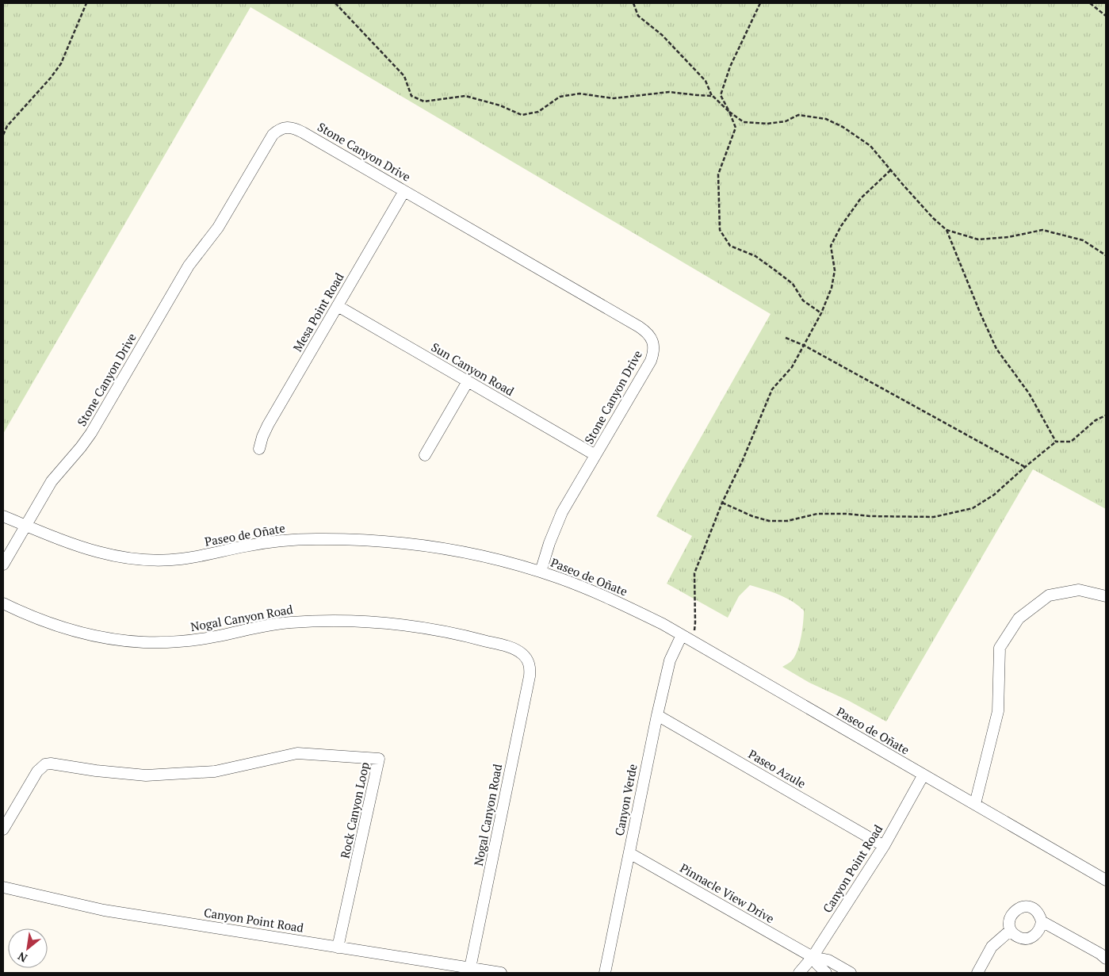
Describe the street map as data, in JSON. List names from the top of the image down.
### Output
{
  "streets": {
    "street": [
      "Stone Canyon Drive",
      "Mesa Point Road",
      "Sun Canyon Road",
      "Paseo de Oñate",
      "Nogal Canyon Road",
      "Paseo Azule",
      "Canyon Verde",
      "Rock Canyon Loop",
      "Canyon Point Road",
      "Pinnacle View Drive"
    ]
  },
  "crossings": [
    ["Stone Canyon Drive", "Mesa Point Road"],
    ["Stone Canyon Drive", "Sun Canyon Road"],
    ["Stone Canyon Drive", "Paseo de Oñate"],
    ["Mesa Point Road", "Sun Canyon Road"],
    ["Paseo de Oñate", "Canyon Verde"],
    ["Paseo de Oñate", "Canyon Point Road"],
    ["Nogal Canyon Road", "Canyon Point Road"],
    ["Paseo Azule", "Canyon Verde"],
    ["Paseo Azule", "Canyon Point Road"],
    ["Canyon Verde", "Pinnacle View Drive"],
    ["Rock Canyon Loop", "Canyon Point Road"],
    ["Canyon Point Road", "Pinnacle View Drive"]
  ],
  "north": "bottom left"
}
